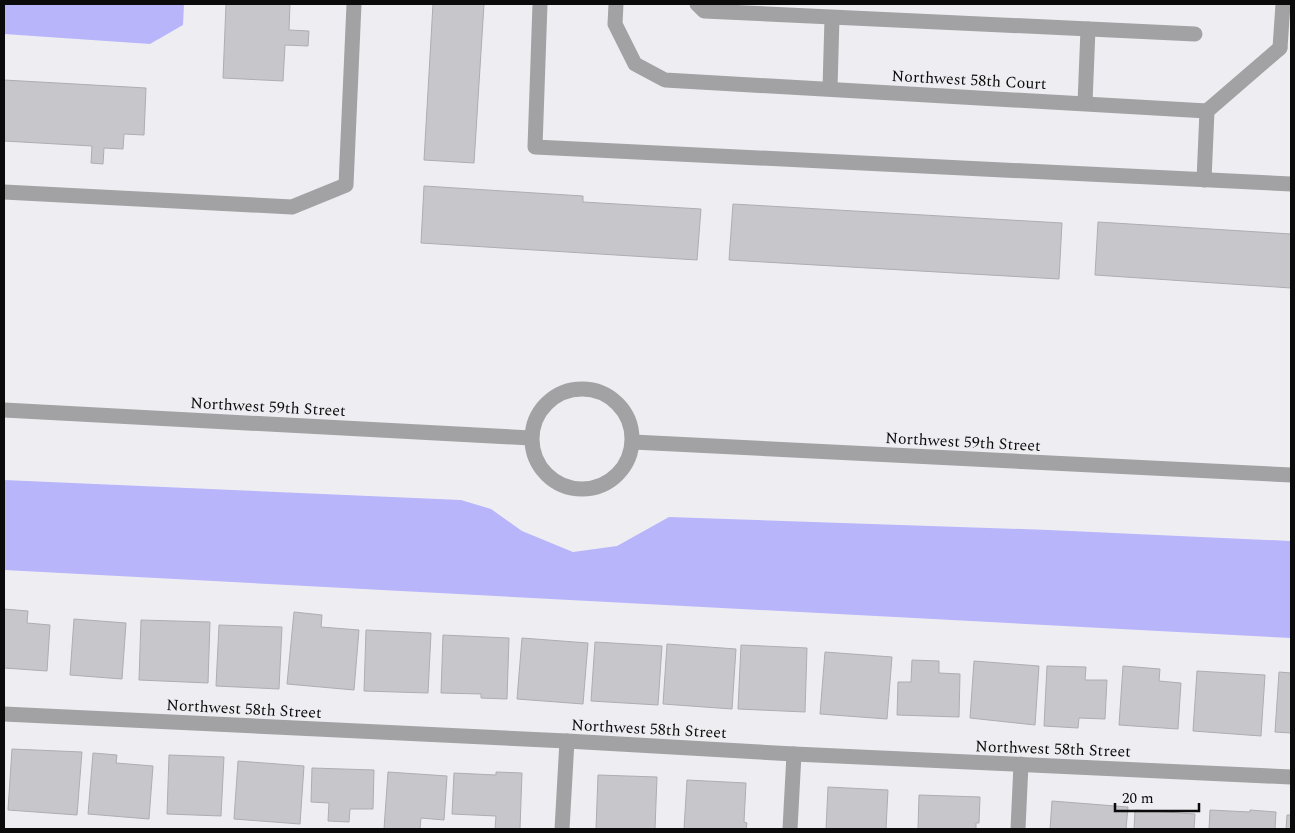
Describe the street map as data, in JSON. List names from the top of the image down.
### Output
{
  "streets": {
    "street": ["Northwest 58th Court", "Northwest 59th Street", "Northwest 58th Street"]
  },
  "scale_bar": "20 m"
}
